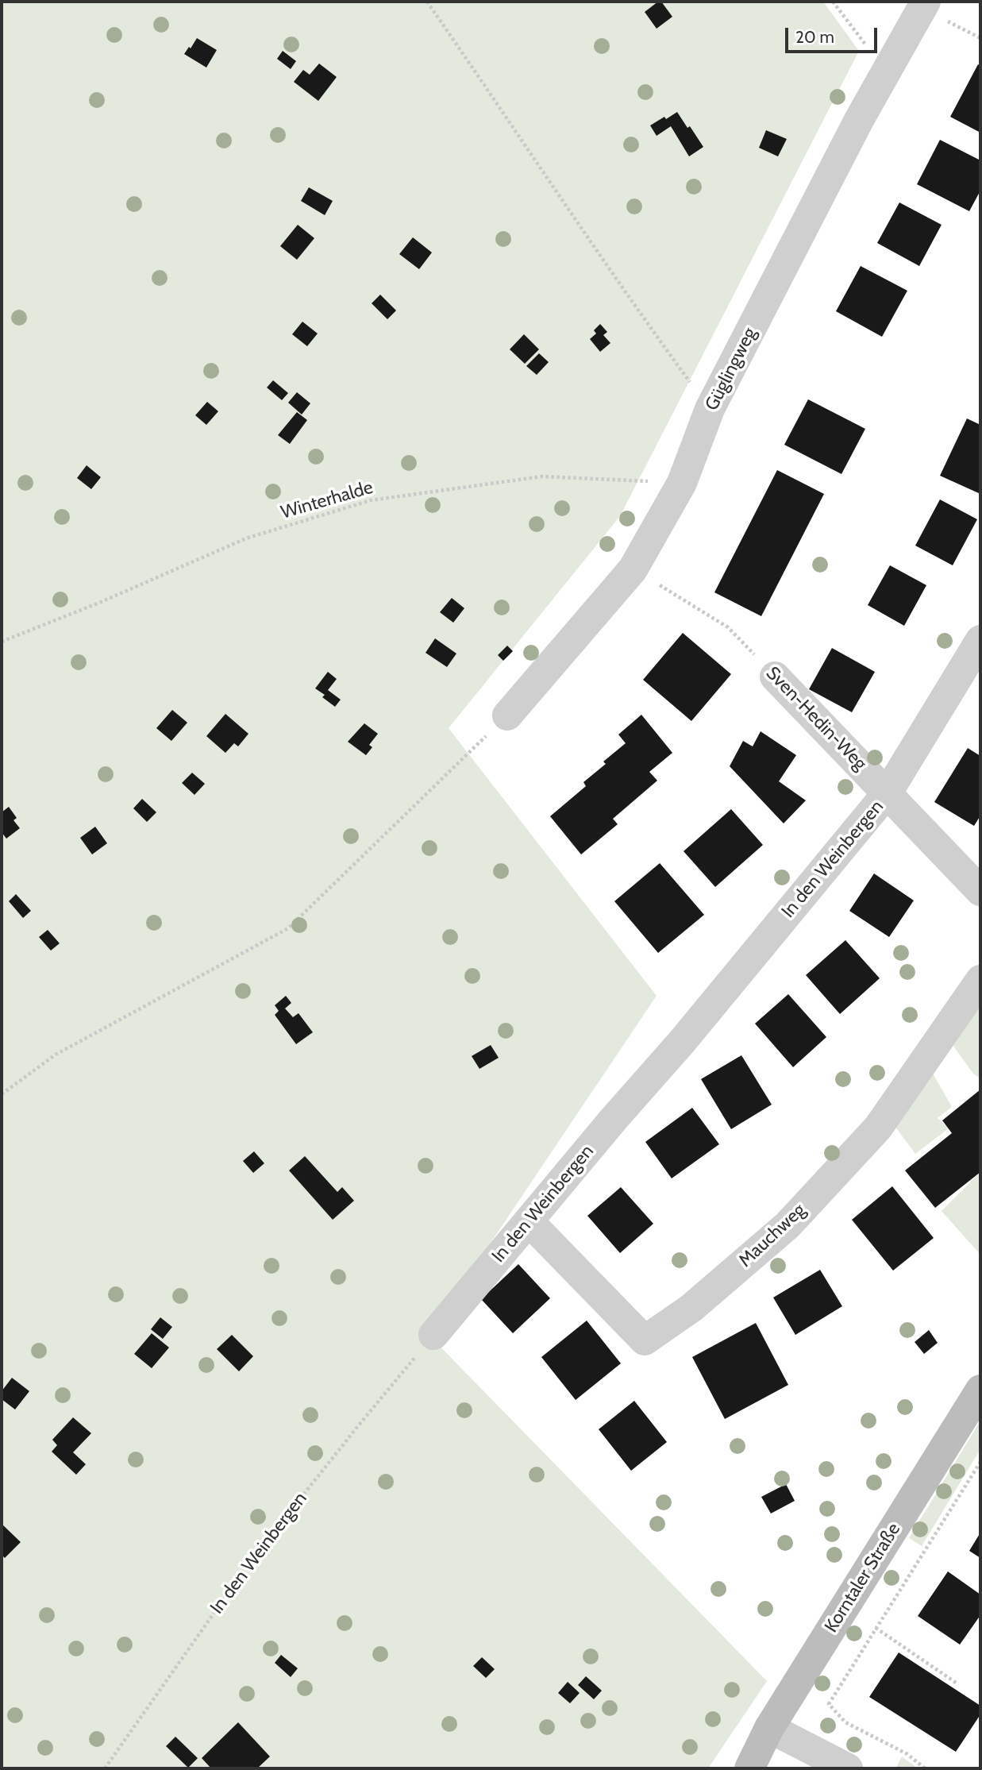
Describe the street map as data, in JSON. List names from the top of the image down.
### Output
{
  "streets": {
    "street": [
      "Güglingweg",
      "Sven-Hedin-Weg",
      "In den Weinbergen",
      "Mauchweg",
      "Korntaler Straße"
    ],
    "path": ["Winterhalde"]
  },
  "crossings": [
    ["Güglingweg", "Winterhalde"],
    ["Güglingweg", "Sven-Hedin-Weg"],
    ["Sven-Hedin-Weg", "In den Weinbergen"],
    ["In den Weinbergen", "Mauchweg"]
  ],
  "scale_bar": "20 m"
}
